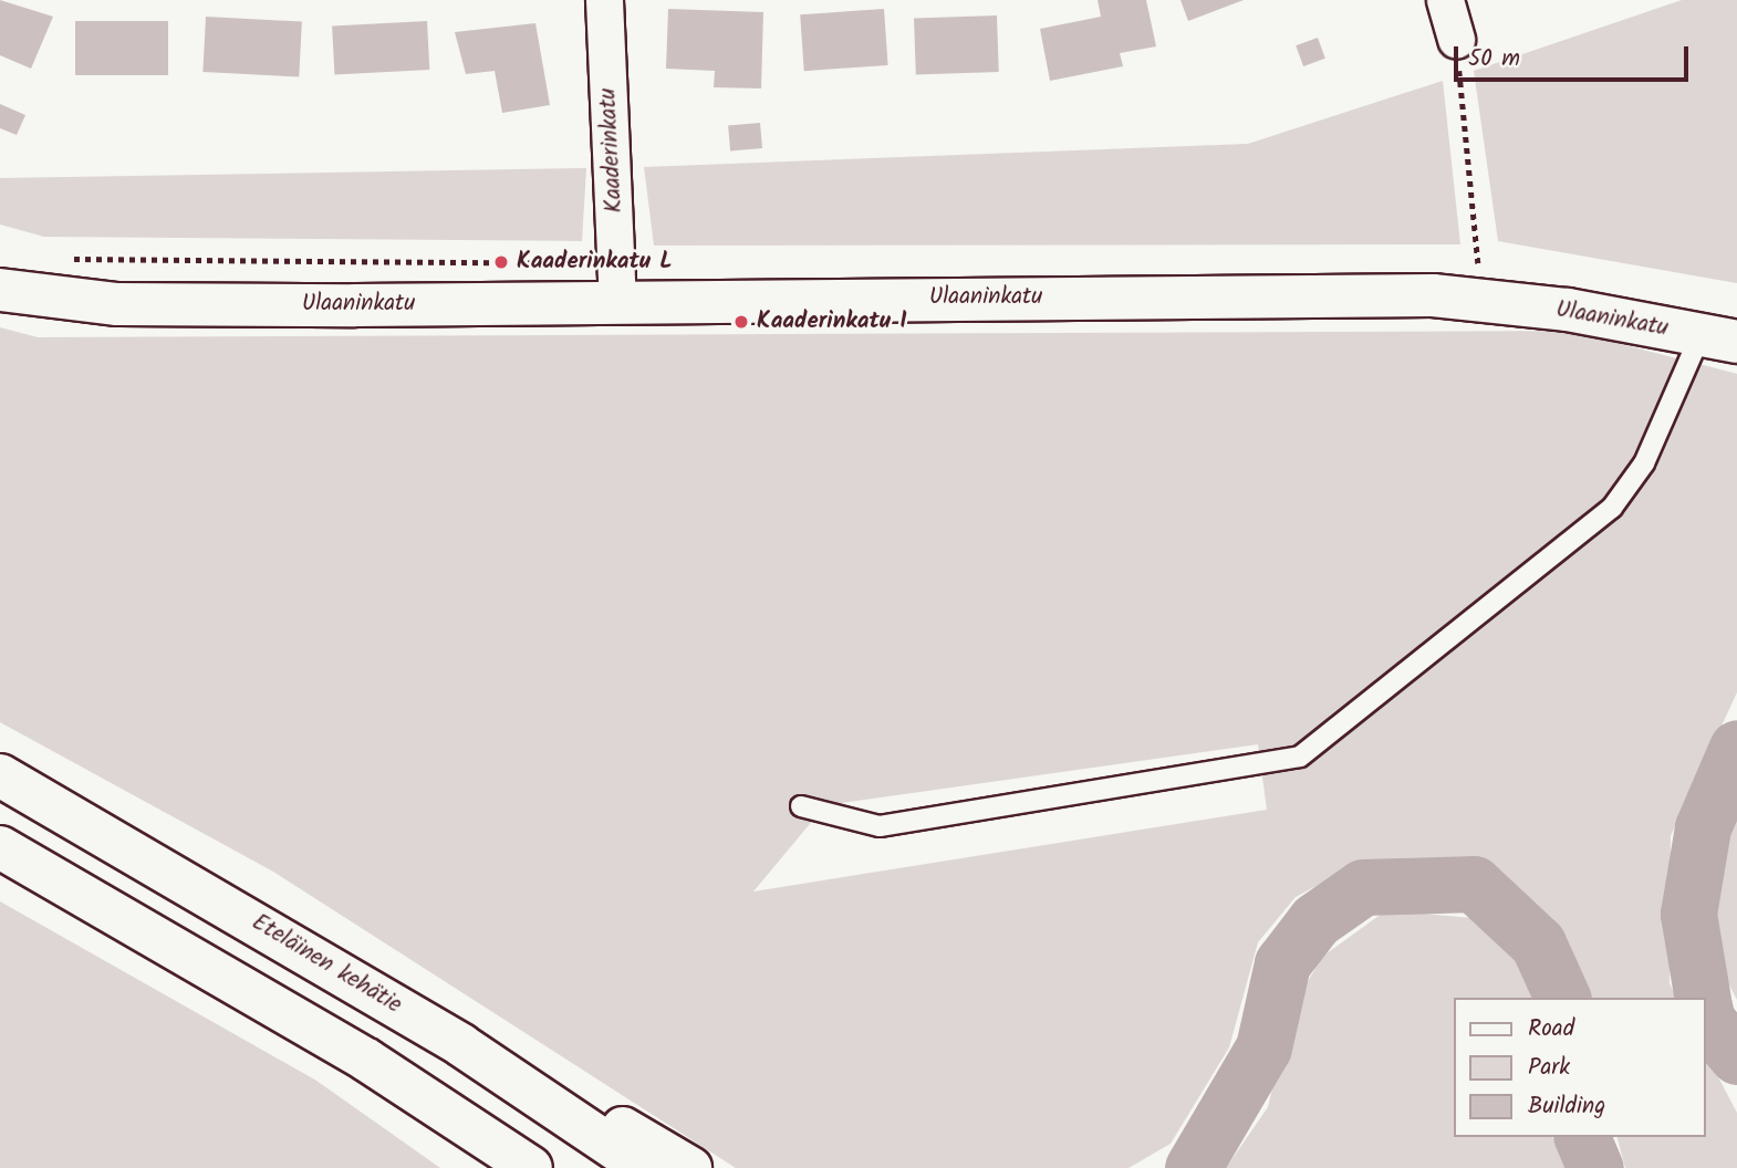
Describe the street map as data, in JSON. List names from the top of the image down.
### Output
{
  "streets": {
    "main road": ["Ulaaninkatu", "Eteläinen kehätie"],
    "street": ["Kaaderinkatu"]
  },
  "crossings": [
    ["Kaaderinkatu", "Ulaaninkatu"]
  ],
  "places": ["Kaaderinkatu L", "Kaaderinkatu I"],
  "legend": ["Road", "Park", "Building"],
  "scale_bar": "50 m"
}
